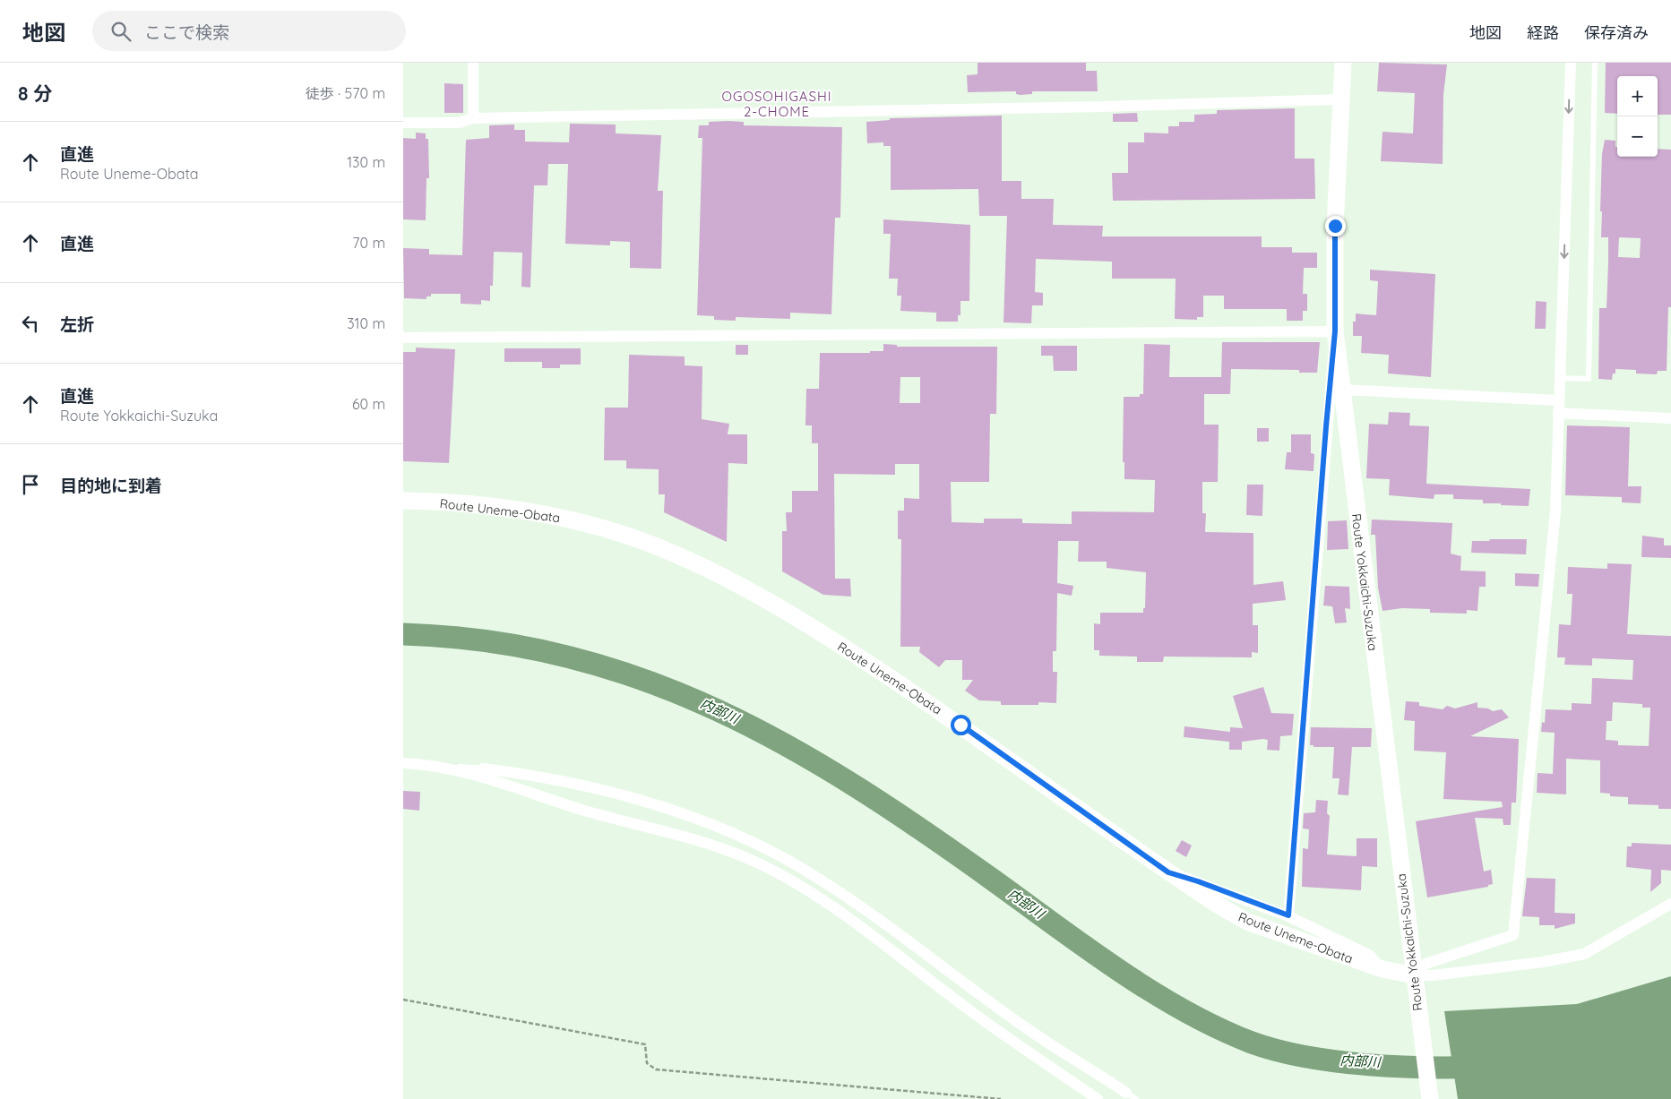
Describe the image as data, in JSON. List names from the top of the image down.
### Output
{
  "streets": {
    "main road": ["Route Uneme-Obata", "Route Yokkaichi-Suzuka"]
  },
  "crossings": [
    ["Route Uneme-Obata", "Route Yokkaichi-Suzuka"]
  ],
  "districts": ["OGOSOHIGASHI 2-CHOME"],
  "water": ["内部川"],
  "page": {
    "header": "地図",
    "search": "ここで検索",
    "nav": ["地図", "経路", "保存済み"],
    "heading": ["8 分", "徒歩 · 570 m"],
    "map_buttons": ["+", "−"],
    "list": [
      ["直進", "Route Uneme-Obata", "130 m"],
      ["直進", "70 m"],
      ["左折", "310 m"],
      ["直進", "Route Yokkaichi-Suzuka", "60 m"],
      "目的地に到着"
    ]
  }
}
